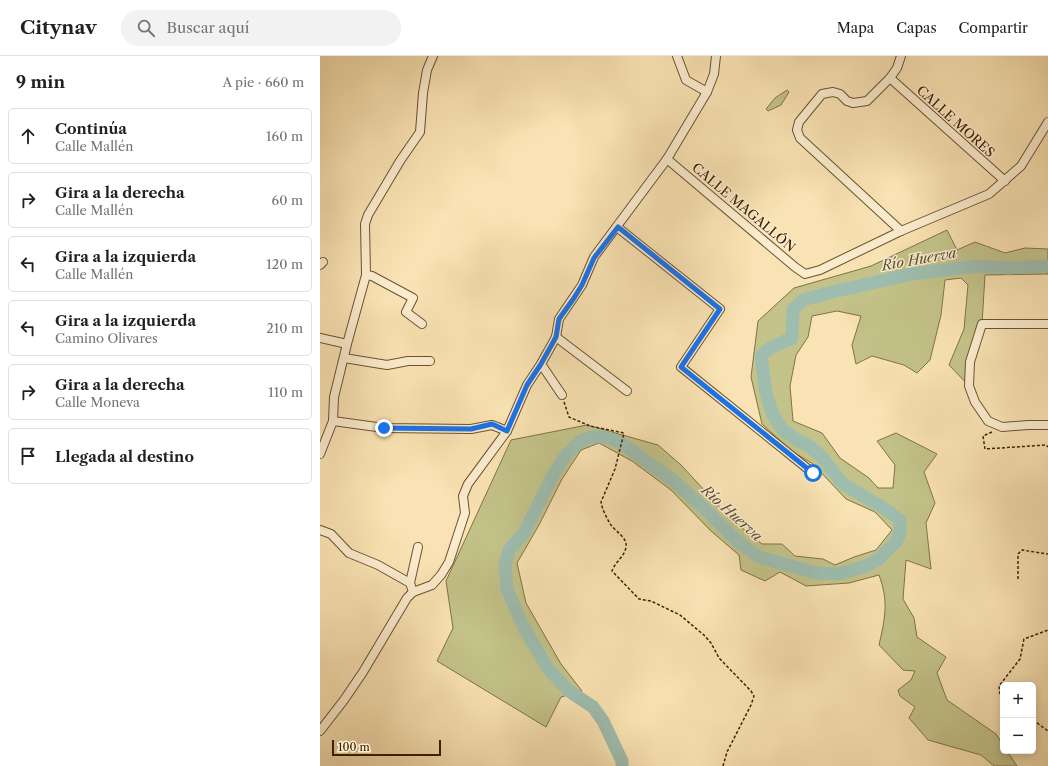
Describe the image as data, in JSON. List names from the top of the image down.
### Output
{
  "streets": {
    "street": ["CALLE MORES", "CALLE MAGALLÓN"]
  },
  "water": ["Río Huerva"],
  "scale_bar": "100 m",
  "page": {
    "header": "Citynav",
    "search": "Buscar aquí",
    "nav": ["Mapa", "Capas", "Compartir"],
    "heading": ["9 min", "A pie · 660 m"],
    "list": [
      ["Continúa", "Calle Mallén", "160 m"],
      ["Gira a la derecha", "Calle Mallén", "60 m"],
      ["Gira a la izquierda", "Calle Mallén", "120 m"],
      ["Gira a la izquierda", "Camino Olivares", "210 m"],
      ["Gira a la derecha", "Calle Moneva", "110 m"],
      "Llegada al destino"
    ],
    "map_buttons": ["+", "−"],
    "scale": "100 m"
  }
}
